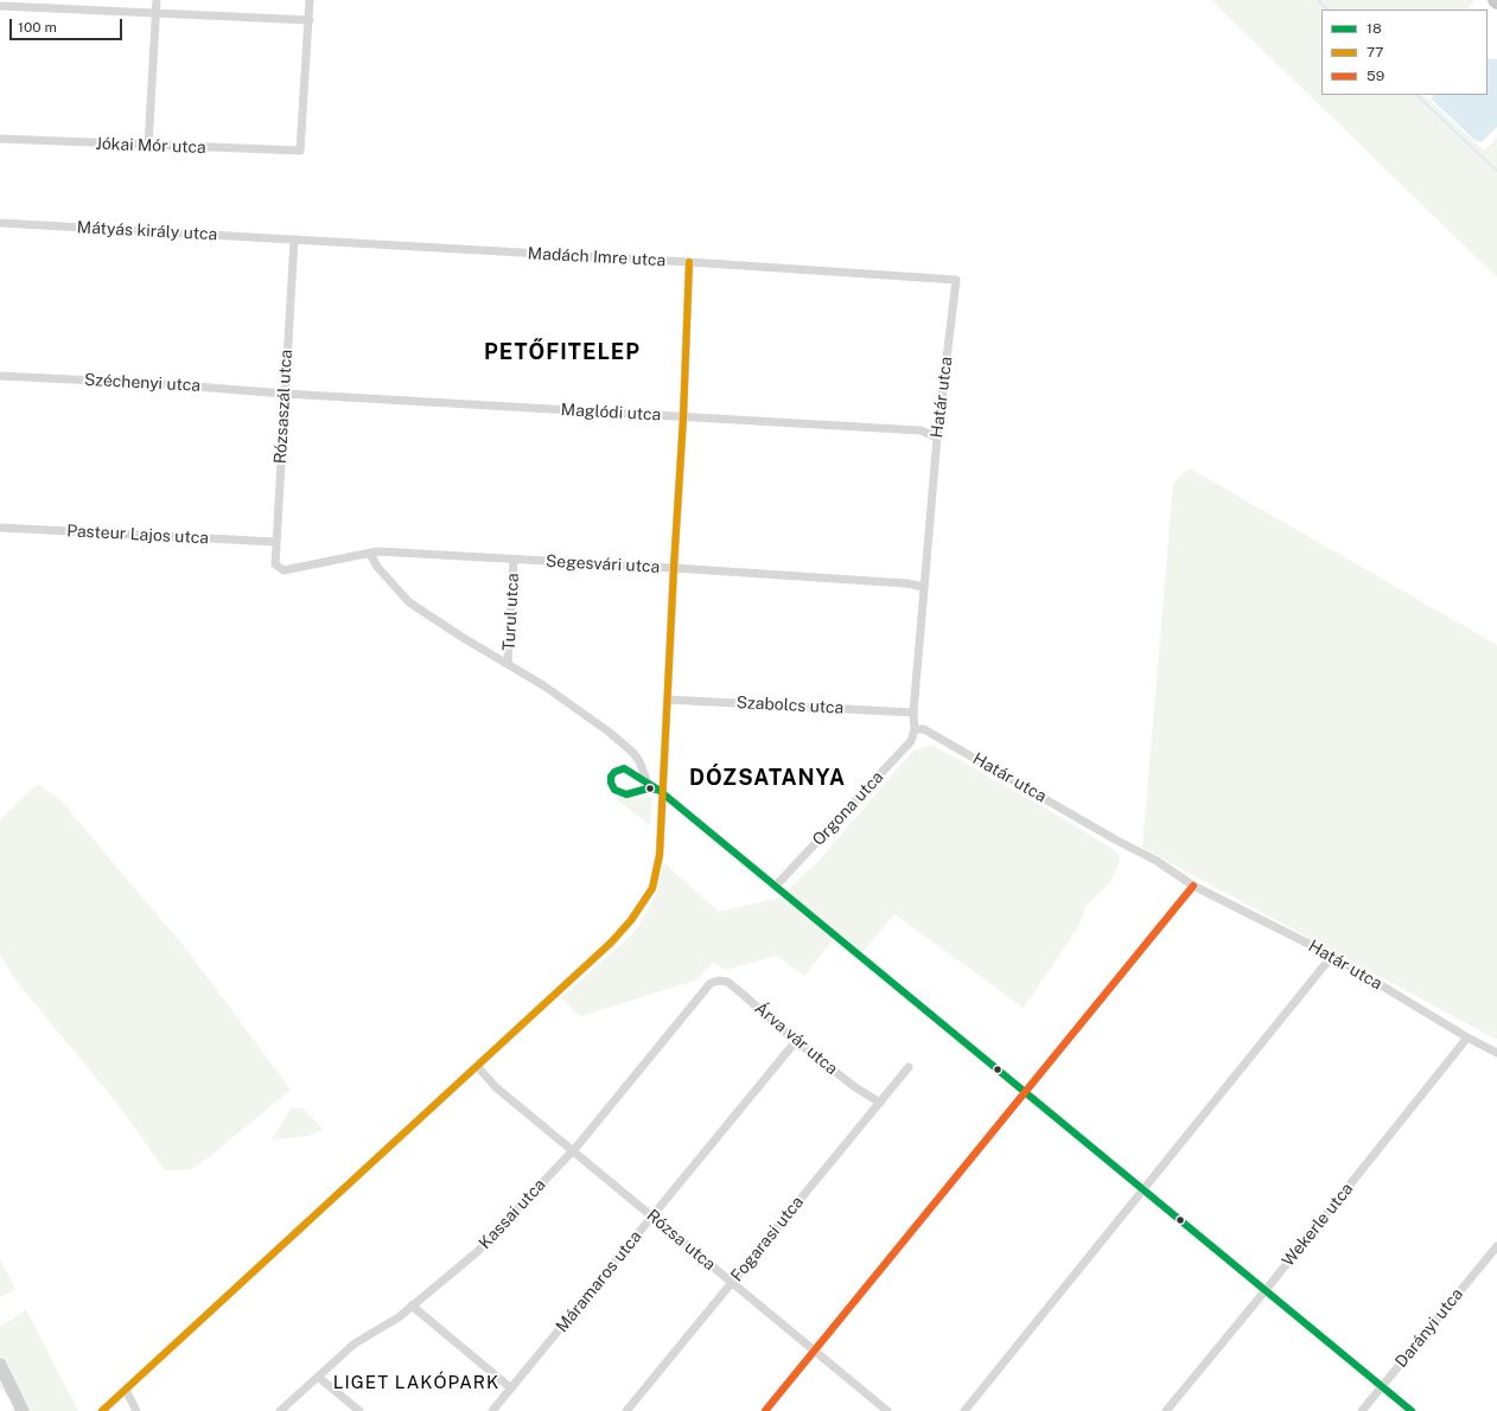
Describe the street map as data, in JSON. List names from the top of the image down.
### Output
{
  "streets": {
    "street": [
      "Jókai Mór utca",
      "Mátyás király utca",
      "Madách Imre utca",
      "Széchenyi utca",
      "Határ utca",
      "Rózsaszál utca",
      "Maglódi utca",
      "Pasteur Lajos utca",
      "Segesvári utca",
      "Turul utca",
      "Szabolcs utca",
      "Orgona utca",
      "Árva vár utca",
      "Kassai utca",
      "Wekerle utca",
      "Fogarasi utca",
      "Rózsa utca",
      "Máramaros utca",
      "Darányi utca"
    ]
  },
  "crossings": [
    ["Mátyás király utca", "Madách Imre utca"],
    ["Mátyás király utca", "Rózsaszál utca"],
    ["Madách Imre utca", "Határ utca"],
    ["Madách Imre utca", "Rózsaszál utca"],
    ["Széchenyi utca", "Rózsaszál utca"],
    ["Széchenyi utca", "Maglódi utca"],
    ["Határ utca", "Maglódi utca"],
    ["Határ utca", "Segesvári utca"],
    ["Határ utca", "Szabolcs utca"],
    ["Határ utca", "Orgona utca"],
    ["Határ utca", "Wekerle utca"],
    ["Rózsaszál utca", "Maglódi utca"],
    ["Rózsaszál utca", "Pasteur Lajos utca"],
    ["Rózsaszál utca", "Segesvári utca"],
    ["Segesvári utca", "Turul utca"],
    ["Árva vár utca", "Kassai utca"],
    ["Árva vár utca", "Fogarasi utca"],
    ["Árva vár utca", "Máramaros utca"],
    ["Kassai utca", "Rózsa utca"],
    ["Fogarasi utca", "Rózsa utca"],
    ["Rózsa utca", "Máramaros utca"]
  ],
  "districts": ["PETŐFITELEP", "DÓZSATANYA", "LIGET LAKÓPARK"],
  "lines": ["transit line 77", "transit line 18", "transit line 59"],
  "legend": ["18", "77", "59"],
  "scale_bar": "100 m"
}
